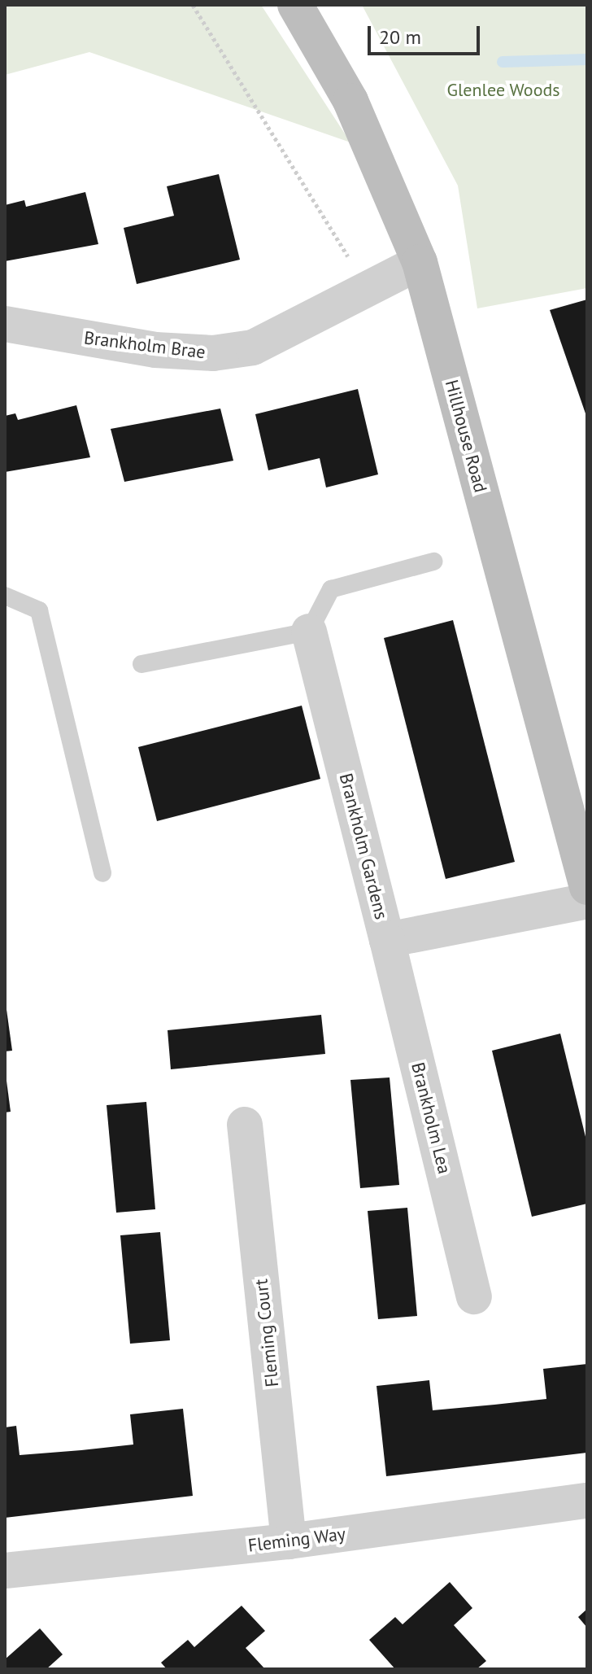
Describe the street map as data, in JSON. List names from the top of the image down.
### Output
{
  "streets": {
    "street": [
      "Brankholm Brae",
      "Hillhouse Road",
      "Brankholm Gardens",
      "Brankholm Lea",
      "Fleming Court",
      "Fleming Way"
    ]
  },
  "crossings": [
    ["Brankholm Brae", "Hillhouse Road"],
    ["Brankholm Gardens", "Brankholm Lea"],
    ["Fleming Court", "Fleming Way"]
  ],
  "parks": ["Glenlee Woods"],
  "scale_bar": "20 m"
}
